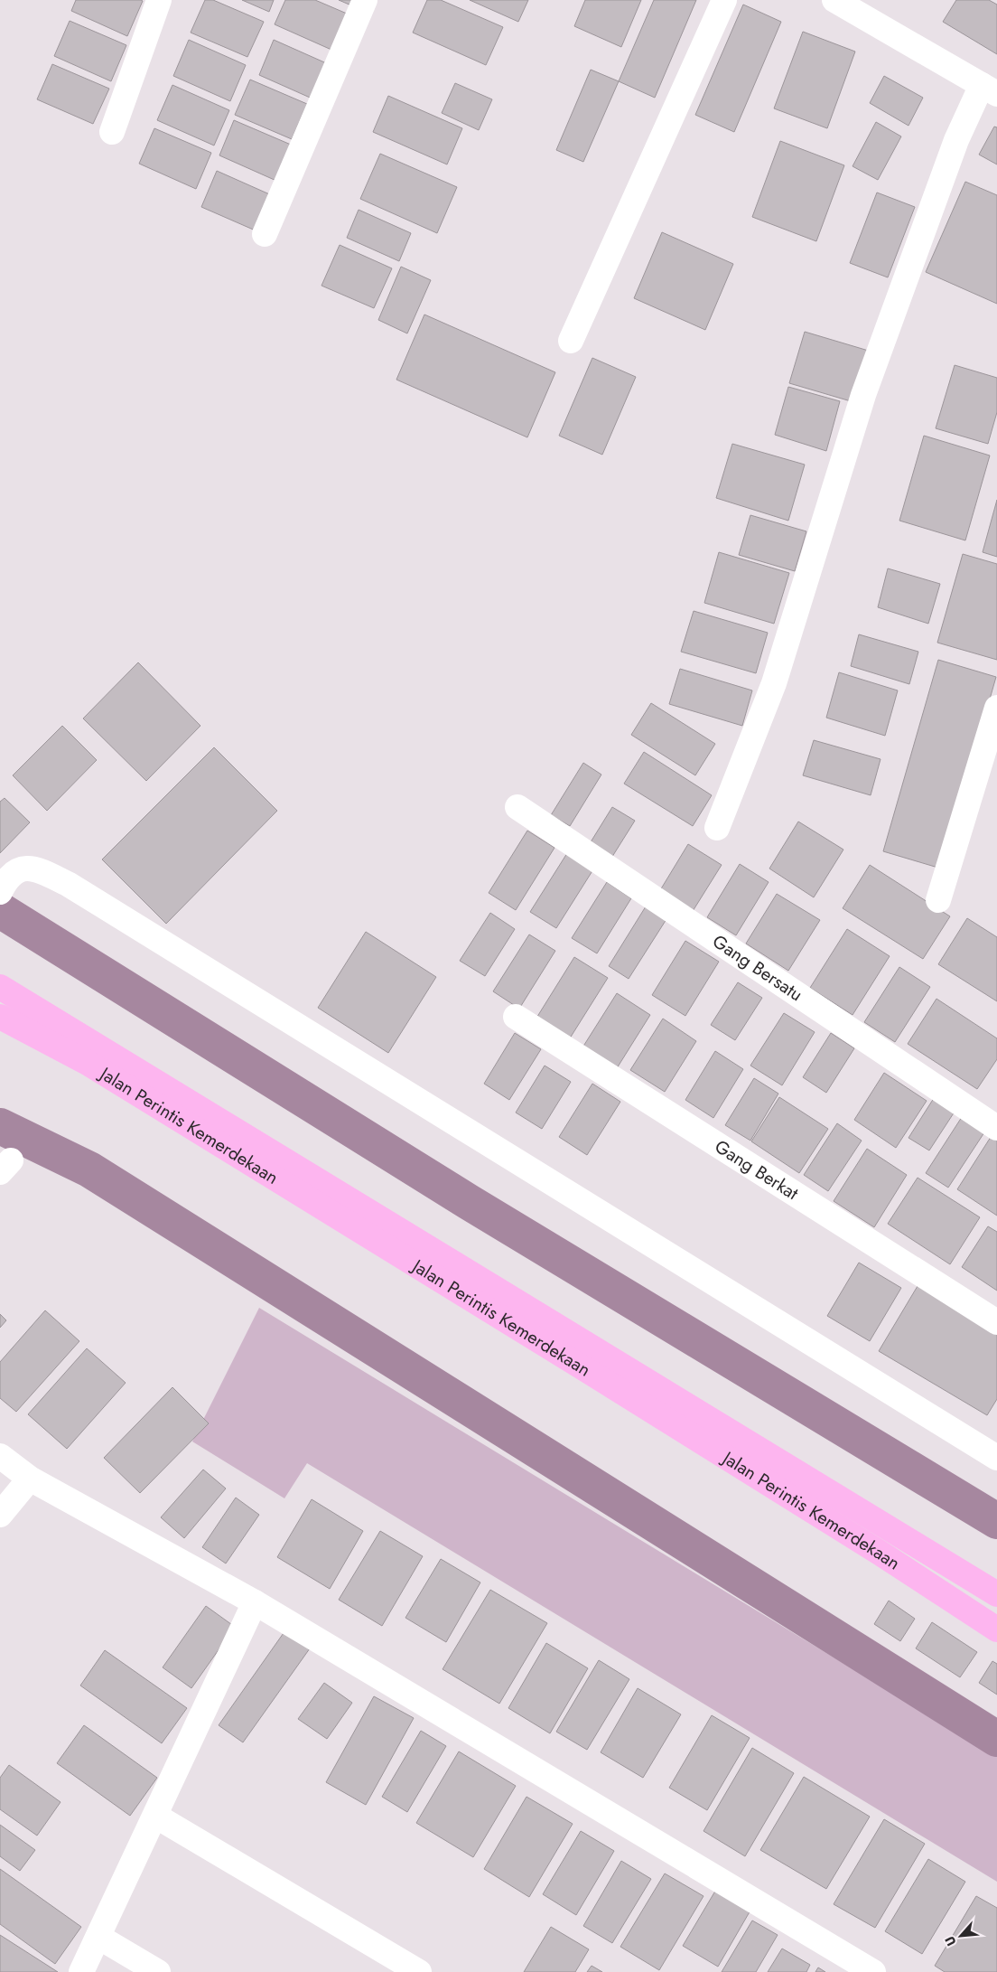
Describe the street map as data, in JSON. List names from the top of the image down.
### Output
{
  "streets": {
    "highway": ["Jalan Perintis Kemerdekaan"],
    "street": ["Gang Bersatu", "Gang Berkat"]
  },
  "north": "bottom left"
}
